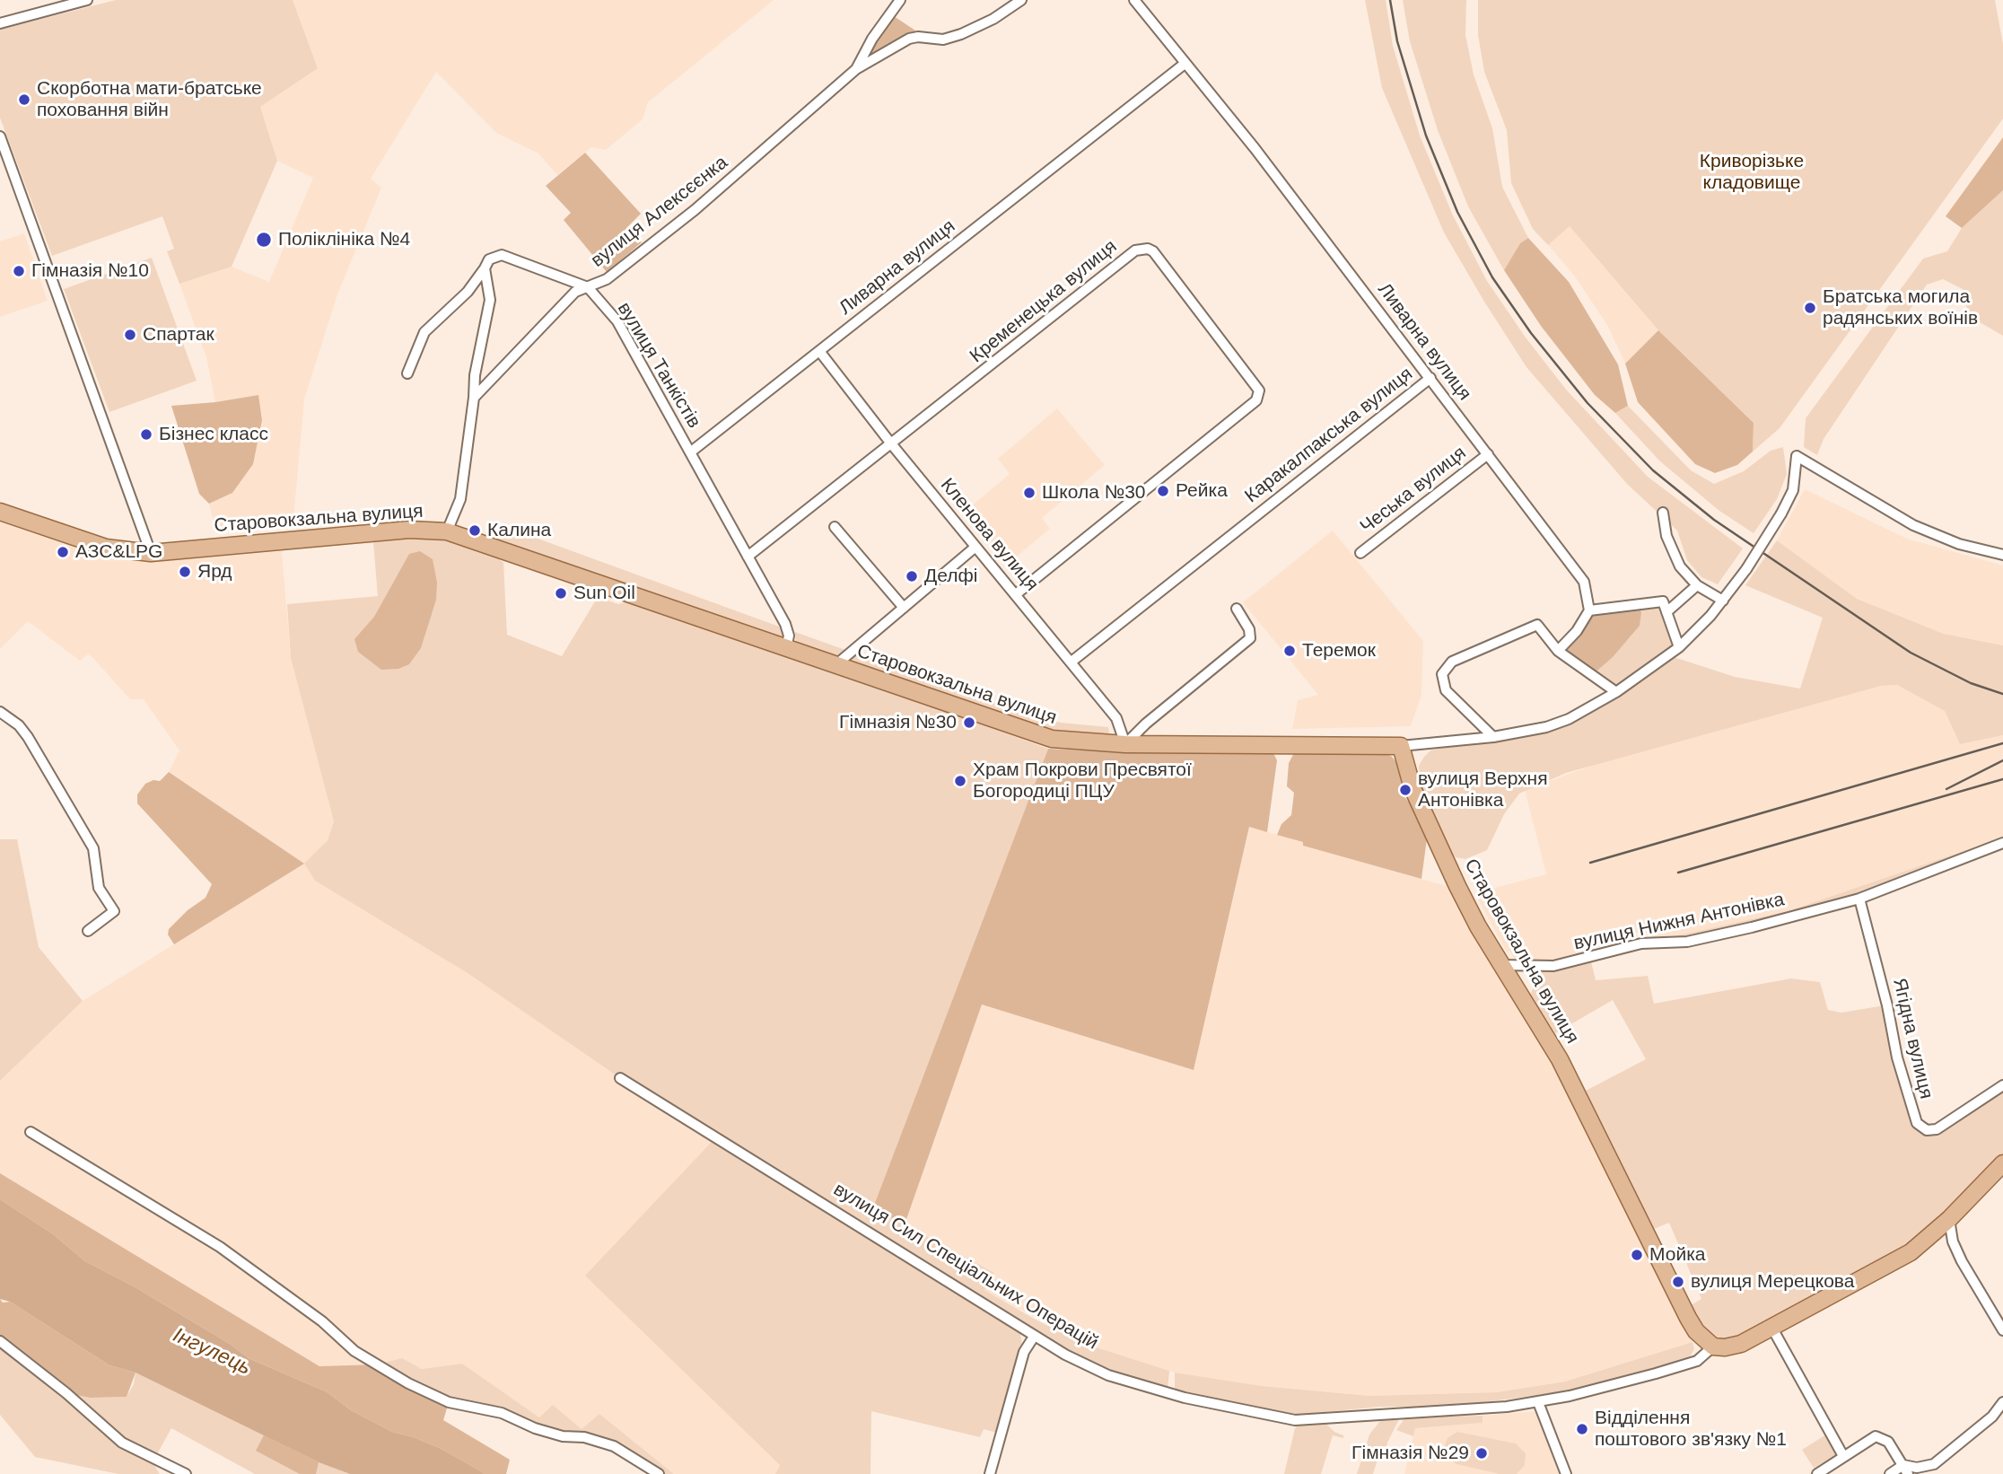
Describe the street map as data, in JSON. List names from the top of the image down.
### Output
{
  "streets": {
    "main road": ["Старовокзальна вулиця", "вулиця Сил Спеціальних Операцій"],
    "street": [
      "вулиця Алексєєнка",
      "Ливарна вулиця",
      "Кременецька вулиця",
      "вулиця Танкістів",
      "Каракалпакська вулиця",
      "Чеська вулиця",
      "Кленова вулиця",
      "вулиця Нижня Антонівка",
      "Ягідна вулиця"
    ]
  },
  "crossings": [
    ["вулиця Алексєєнка", "вулиця Танкістів"],
    ["Ливарна вулиця", "вулиця Танкістів"],
    ["Ливарна вулиця", "Каракалпакська вулиця"],
    ["Ливарна вулиця", "Чеська вулиця"],
    ["Ливарна вулиця", "Кленова вулиця"],
    ["Кременецька вулиця", "вулиця Танкістів"],
    ["Кременецька вулиця", "Кленова вулиця"],
    ["вулиця Танкістів", "Старовокзальна вулиця"],
    ["Каракалпакська вулиця", "Кленова вулиця"],
    ["Старовокзальна вулиця", "Кленова вулиця"],
    ["Старовокзальна вулиця", "вулиця Нижня Антонівка"],
    ["Старовокзальна вулиця", "вулиця Сил Спеціальних Операцій"],
    ["вулиця Нижня Антонівка", "Ягідна вулиця"]
  ],
  "water": ["Інгулець"],
  "parks": ["Криворізьке кладовище"],
  "places": [
    "Скорботна мати-братське поховання війн",
    "Поліклініка №4",
    "Гімназія №10",
    "Братська могила радянських воїнів",
    "Спартак",
    "Бізнес класс",
    "Рейка",
    "Школа №30",
    "Калина",
    "АЗС&LPG",
    "Ярд",
    "Делфі",
    "Sun Oil",
    "Теремок",
    "Гімназія №30",
    "Храм Покрови Пресвятої Богородиці ПЦУ",
    "вулиця Верхня Антонівка",
    "Мойка",
    "вулиця Мерецкова",
    "Відділення поштового зв'язку №1",
    "Гімназія №29"
  ]
}
